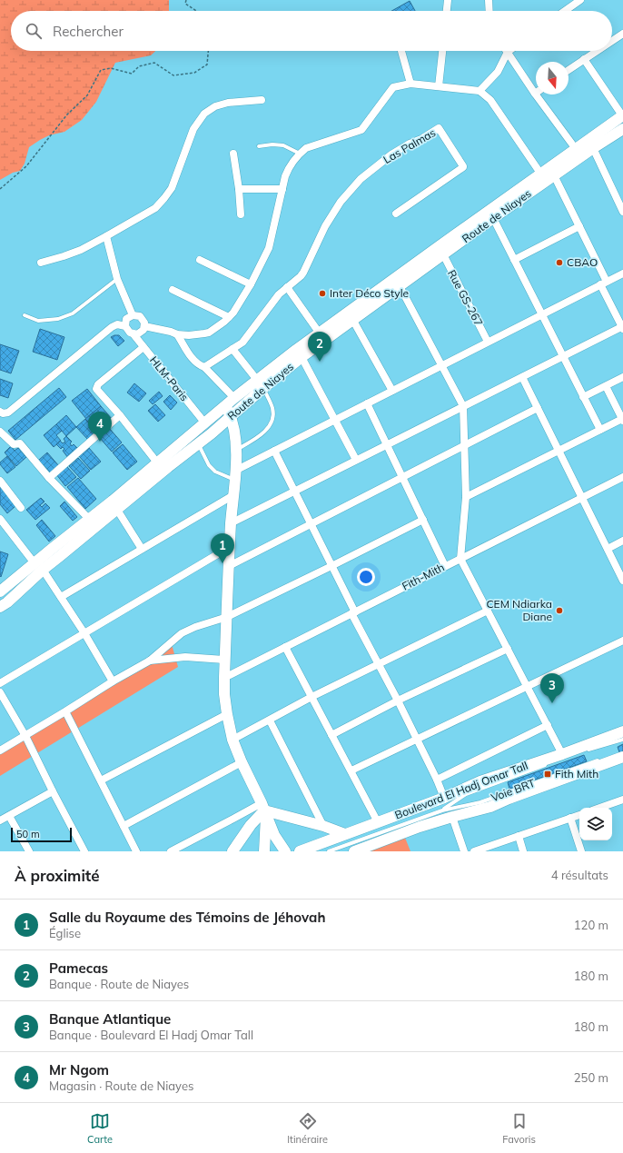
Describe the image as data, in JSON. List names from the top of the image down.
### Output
{
  "streets": {
    "main road": ["Route de Niayes", "Boulevard El Hadj Omar Tall"],
    "street": [
      "Las Palmas",
      "Rue GS-267",
      "HLM-Paris",
      "Fith-Mith"
    ],
    "lane": ["Voie BRT"]
  },
  "crossings": [
    ["Route de Niayes", "Rue GS-267"],
    ["Route de Niayes", "HLM-Paris"]
  ],
  "places": {
    "other": ["CBAO", "Inter Déco Style", "CEM Ndiarka Diane"],
    "transit": ["Fith Mith"]
  },
  "scale_bar": "50 m",
  "north": "bottom",
  "page": {
    "search": "Rechercher",
    "pins": [
      "2",
      "4",
      "1",
      "3"
    ],
    "scale": "50 m",
    "heading": ["À proximité", "4 résultats"],
    "list": [
      {
        "mark": "1",
        "name": "Salle du Royaume des Témoins de Jéhovah",
        "note": "Église",
        "value": "120 m"
      },
      {
        "mark": "2",
        "name": "Pamecas",
        "note": "Banque · Route de Niayes",
        "value": "180 m"
      },
      {
        "mark": "3",
        "name": "Banque Atlantique",
        "note": "Banque · Boulevard El Hadj Omar Tall",
        "value": "180 m"
      },
      {
        "mark": "4",
        "name": "Mr Ngom",
        "note": "Magasin · Route de Niayes",
        "value": "250 m"
      }
    ],
    "nav": ["Carte", "Itinéraire", "Favoris"]
  }
}
